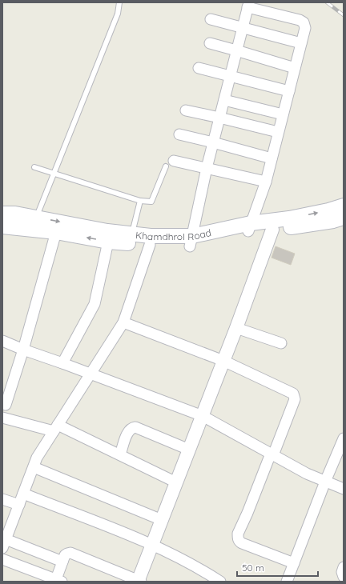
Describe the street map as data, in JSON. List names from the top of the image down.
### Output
{
  "streets": {
    "main road": ["Khamdhrol Road"]
  },
  "scale_bar": "50 m"
}
